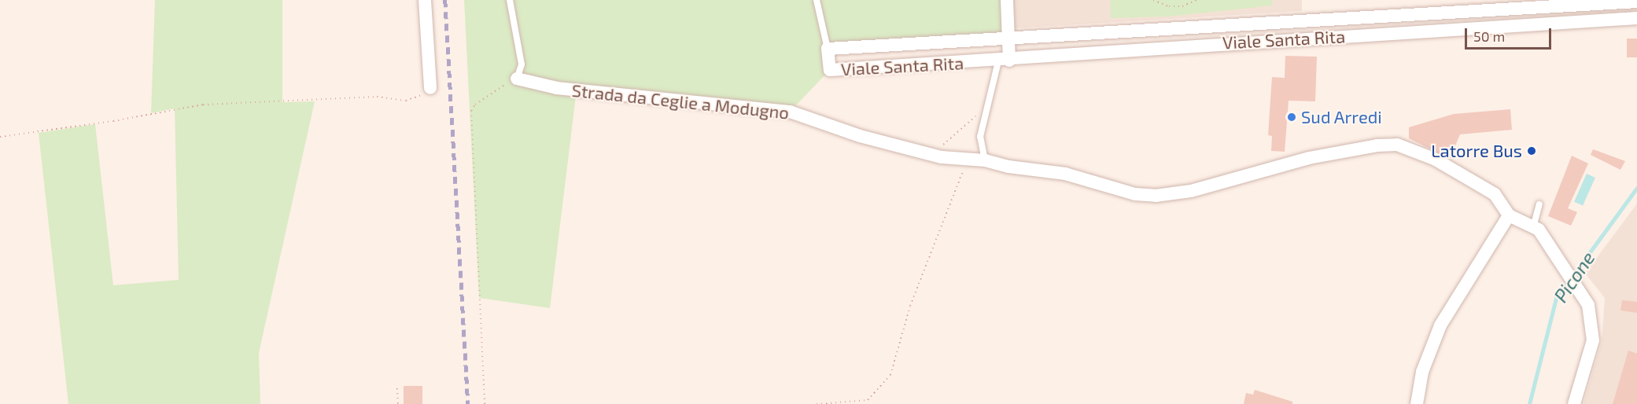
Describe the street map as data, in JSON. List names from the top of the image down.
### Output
{
  "streets": {
    "street": ["Viale Santa Rita", "Strada da Ceglie a Modugno"]
  },
  "water": ["Picone"],
  "places": ["Sud Arredi", "Latorre Bus"],
  "scale_bar": "50 m"
}
